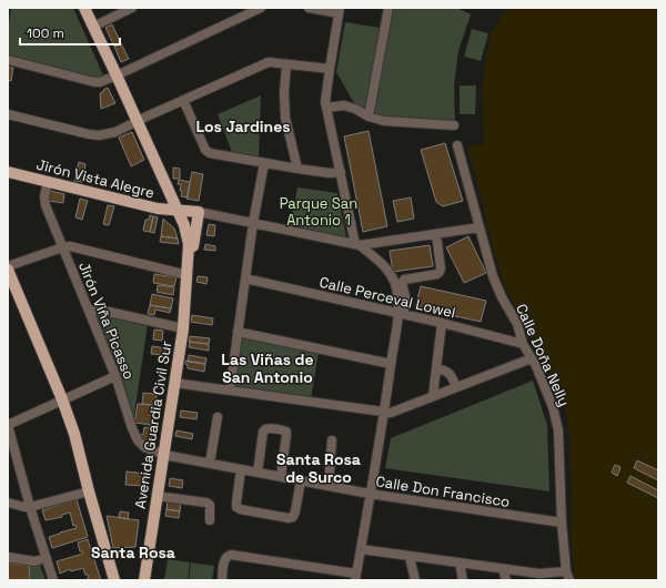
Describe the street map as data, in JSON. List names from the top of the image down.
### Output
{
  "streets": {
    "main road": ["Jirón Vista Alegre", "Avenida Guardia Civil Sur"],
    "street": [
      "Calle Perceval Lowel",
      "Jirón Viña Picasso",
      "Calle Doña Nelly",
      "Calle Don Francisco"
    ]
  },
  "crossings": [
    ["Jirón Vista Alegre", "Jirón Viña Picasso"],
    ["Jirón Vista Alegre", "Avenida Guardia Civil Sur"],
    ["Calle Perceval Lowel", "Calle Doña Nelly"],
    ["Jirón Viña Picasso", "Avenida Guardia Civil Sur"],
    ["Jirón Viña Picasso", "Calle Don Francisco"],
    ["Calle Doña Nelly", "Calle Don Francisco"],
    ["Avenida Guardia Civil Sur", "Calle Don Francisco"]
  ],
  "districts": [
    "Los Jardines",
    "Las Viñas de San Antonio",
    "Santa Rosa de Surco",
    "Santa Rosa"
  ],
  "parks": ["Parque San Antonio 1"],
  "scale_bar": "100 m"
}
